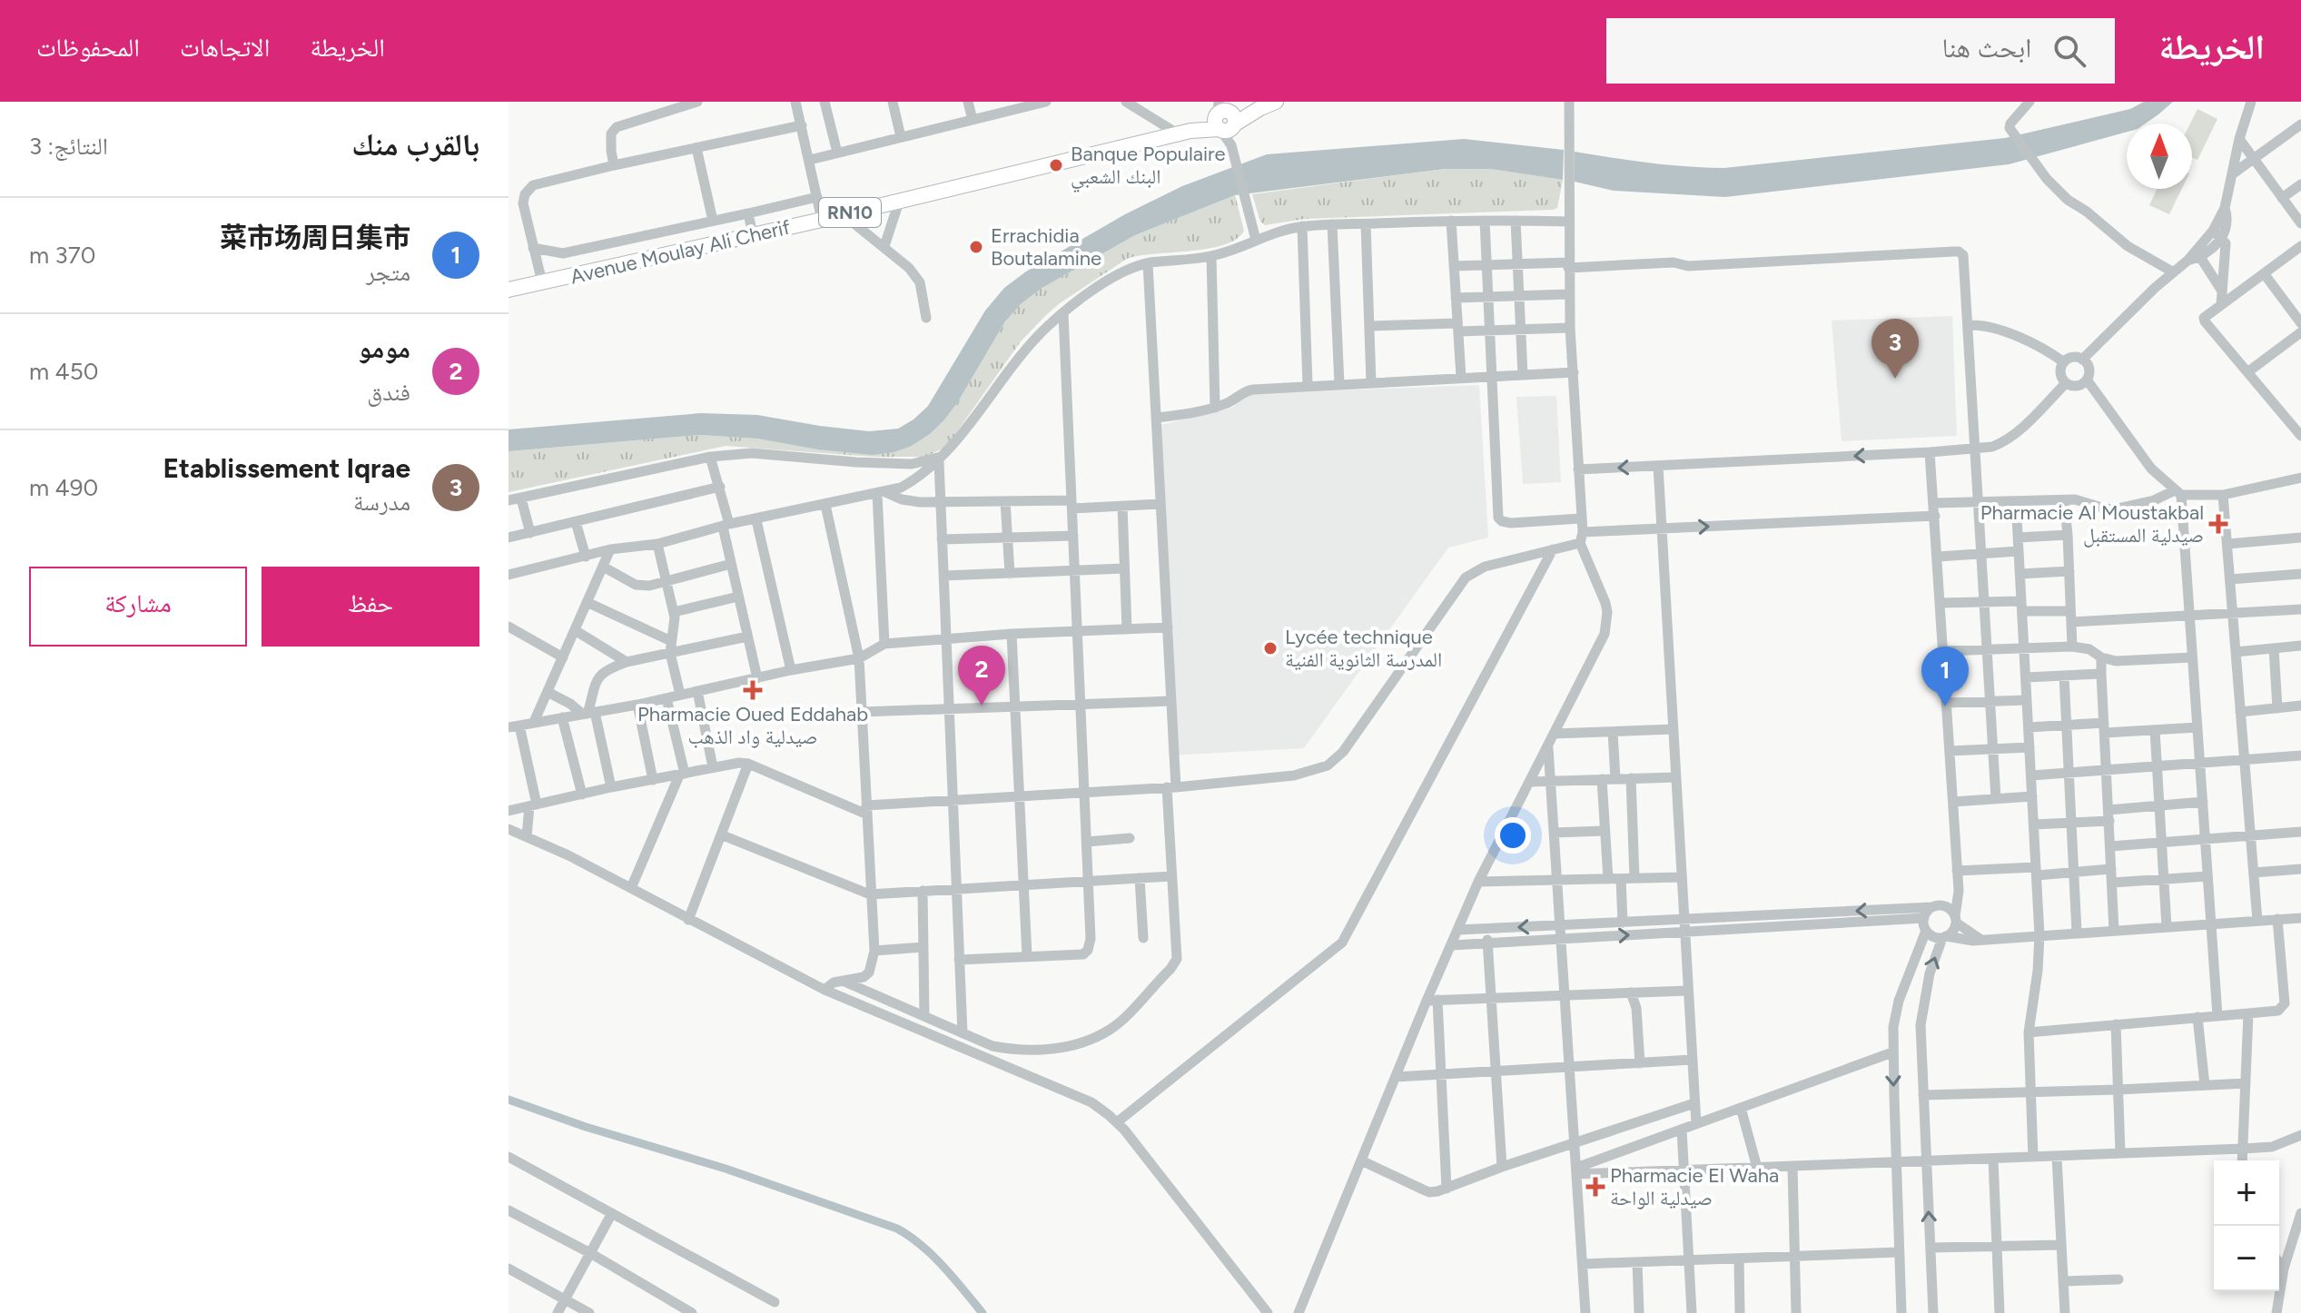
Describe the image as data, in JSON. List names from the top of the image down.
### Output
{
  "streets": {
    "main road": ["RN10", "Avenue Moulay Ali Cherif"]
  },
  "crossings": [
    ["RN10", "Avenue Moulay Ali Cherif"]
  ],
  "places": {
    "other": ["Banque Populaire البنك الشعبي", "Errachidia Boutalamine", "Lycée technique المدرسة الثانوية الفنية"],
    "health": ["Pharmacie Al Moustakbal صيدلية المستقبل", "Pharmacie Oued Eddahab صيدلية واد الذهب", "Pharmacie El Waha صيدلية الواحة"]
  },
  "north": "top",
  "page": {
    "header": "الخريطة",
    "search": "ابحث هنا",
    "nav": ["الخريطة", "الاتجاهات", "المحفوظات"],
    "heading": ["بالقرب منك", "النتائج: 3"],
    "list": [
      {
        "mark": "1",
        "name": "菜市场周日集市",
        "note": "متجر",
        "value": "370 m"
      },
      {
        "mark": "2",
        "name": "مومو",
        "note": "فندق",
        "value": "450 m"
      },
      {
        "mark": "3",
        "name": "Etablissement Iqrae",
        "note": "مدرسة",
        "value": "490 m"
      }
    ],
    "pins": ["3", "2", "1"],
    "buttons": ["حفظ", "مشاركة"],
    "map_buttons": ["+", "−"]
  }
}
